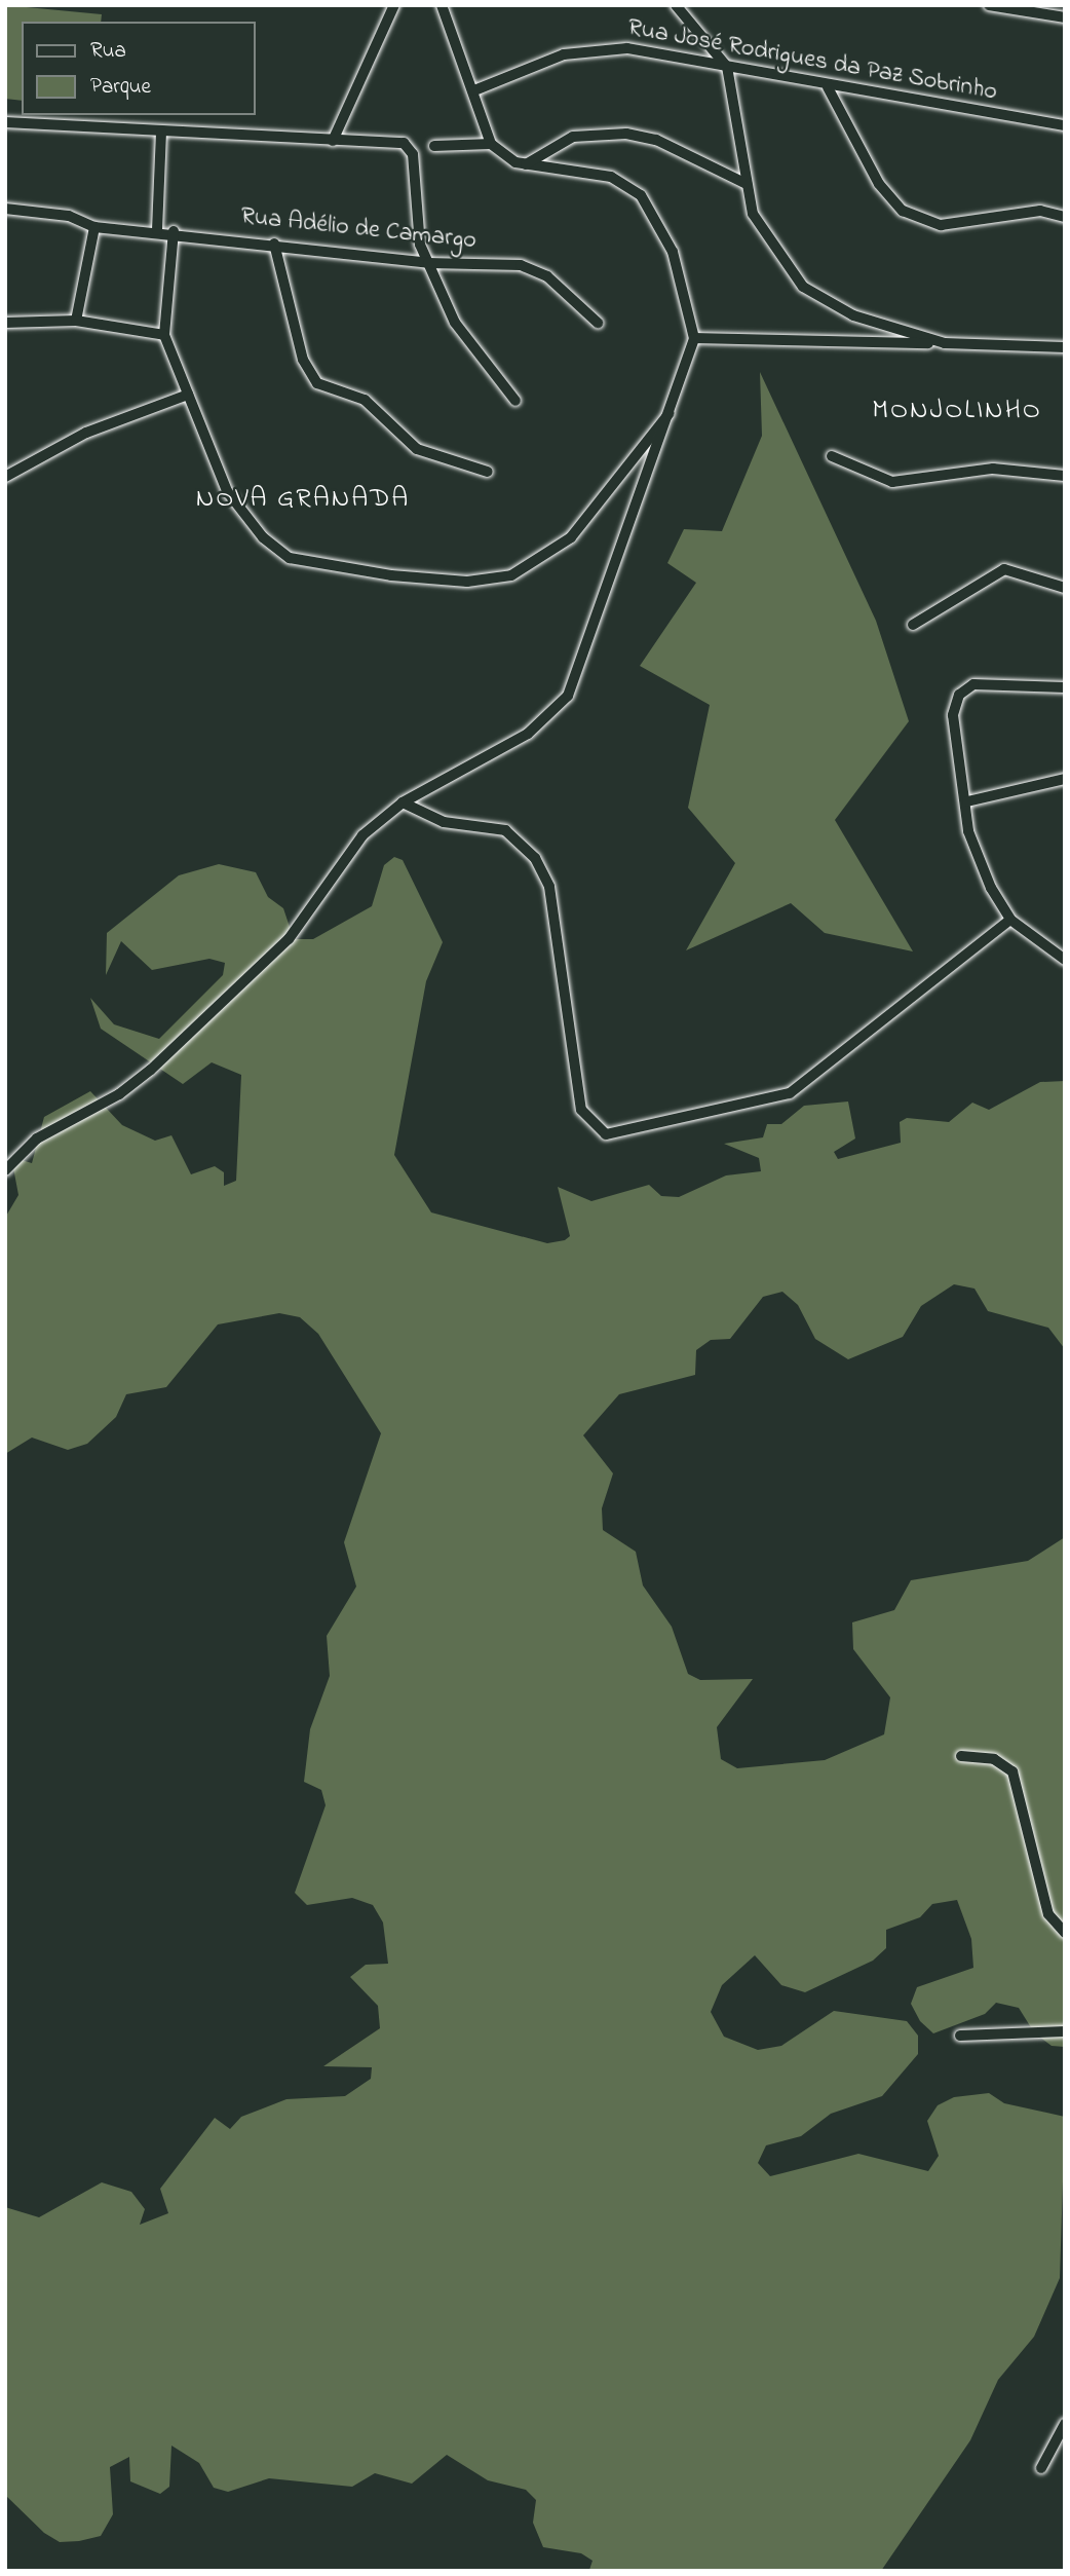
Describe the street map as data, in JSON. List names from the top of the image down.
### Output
{
  "streets": {
    "street": ["Rua José Rodrigues da Paz Sobrinho", "Rua Adélio de Camargo"]
  },
  "districts": ["MONJOLINHO", "NOVA GRANADA"],
  "legend": ["Rua", "Parque"]
}
